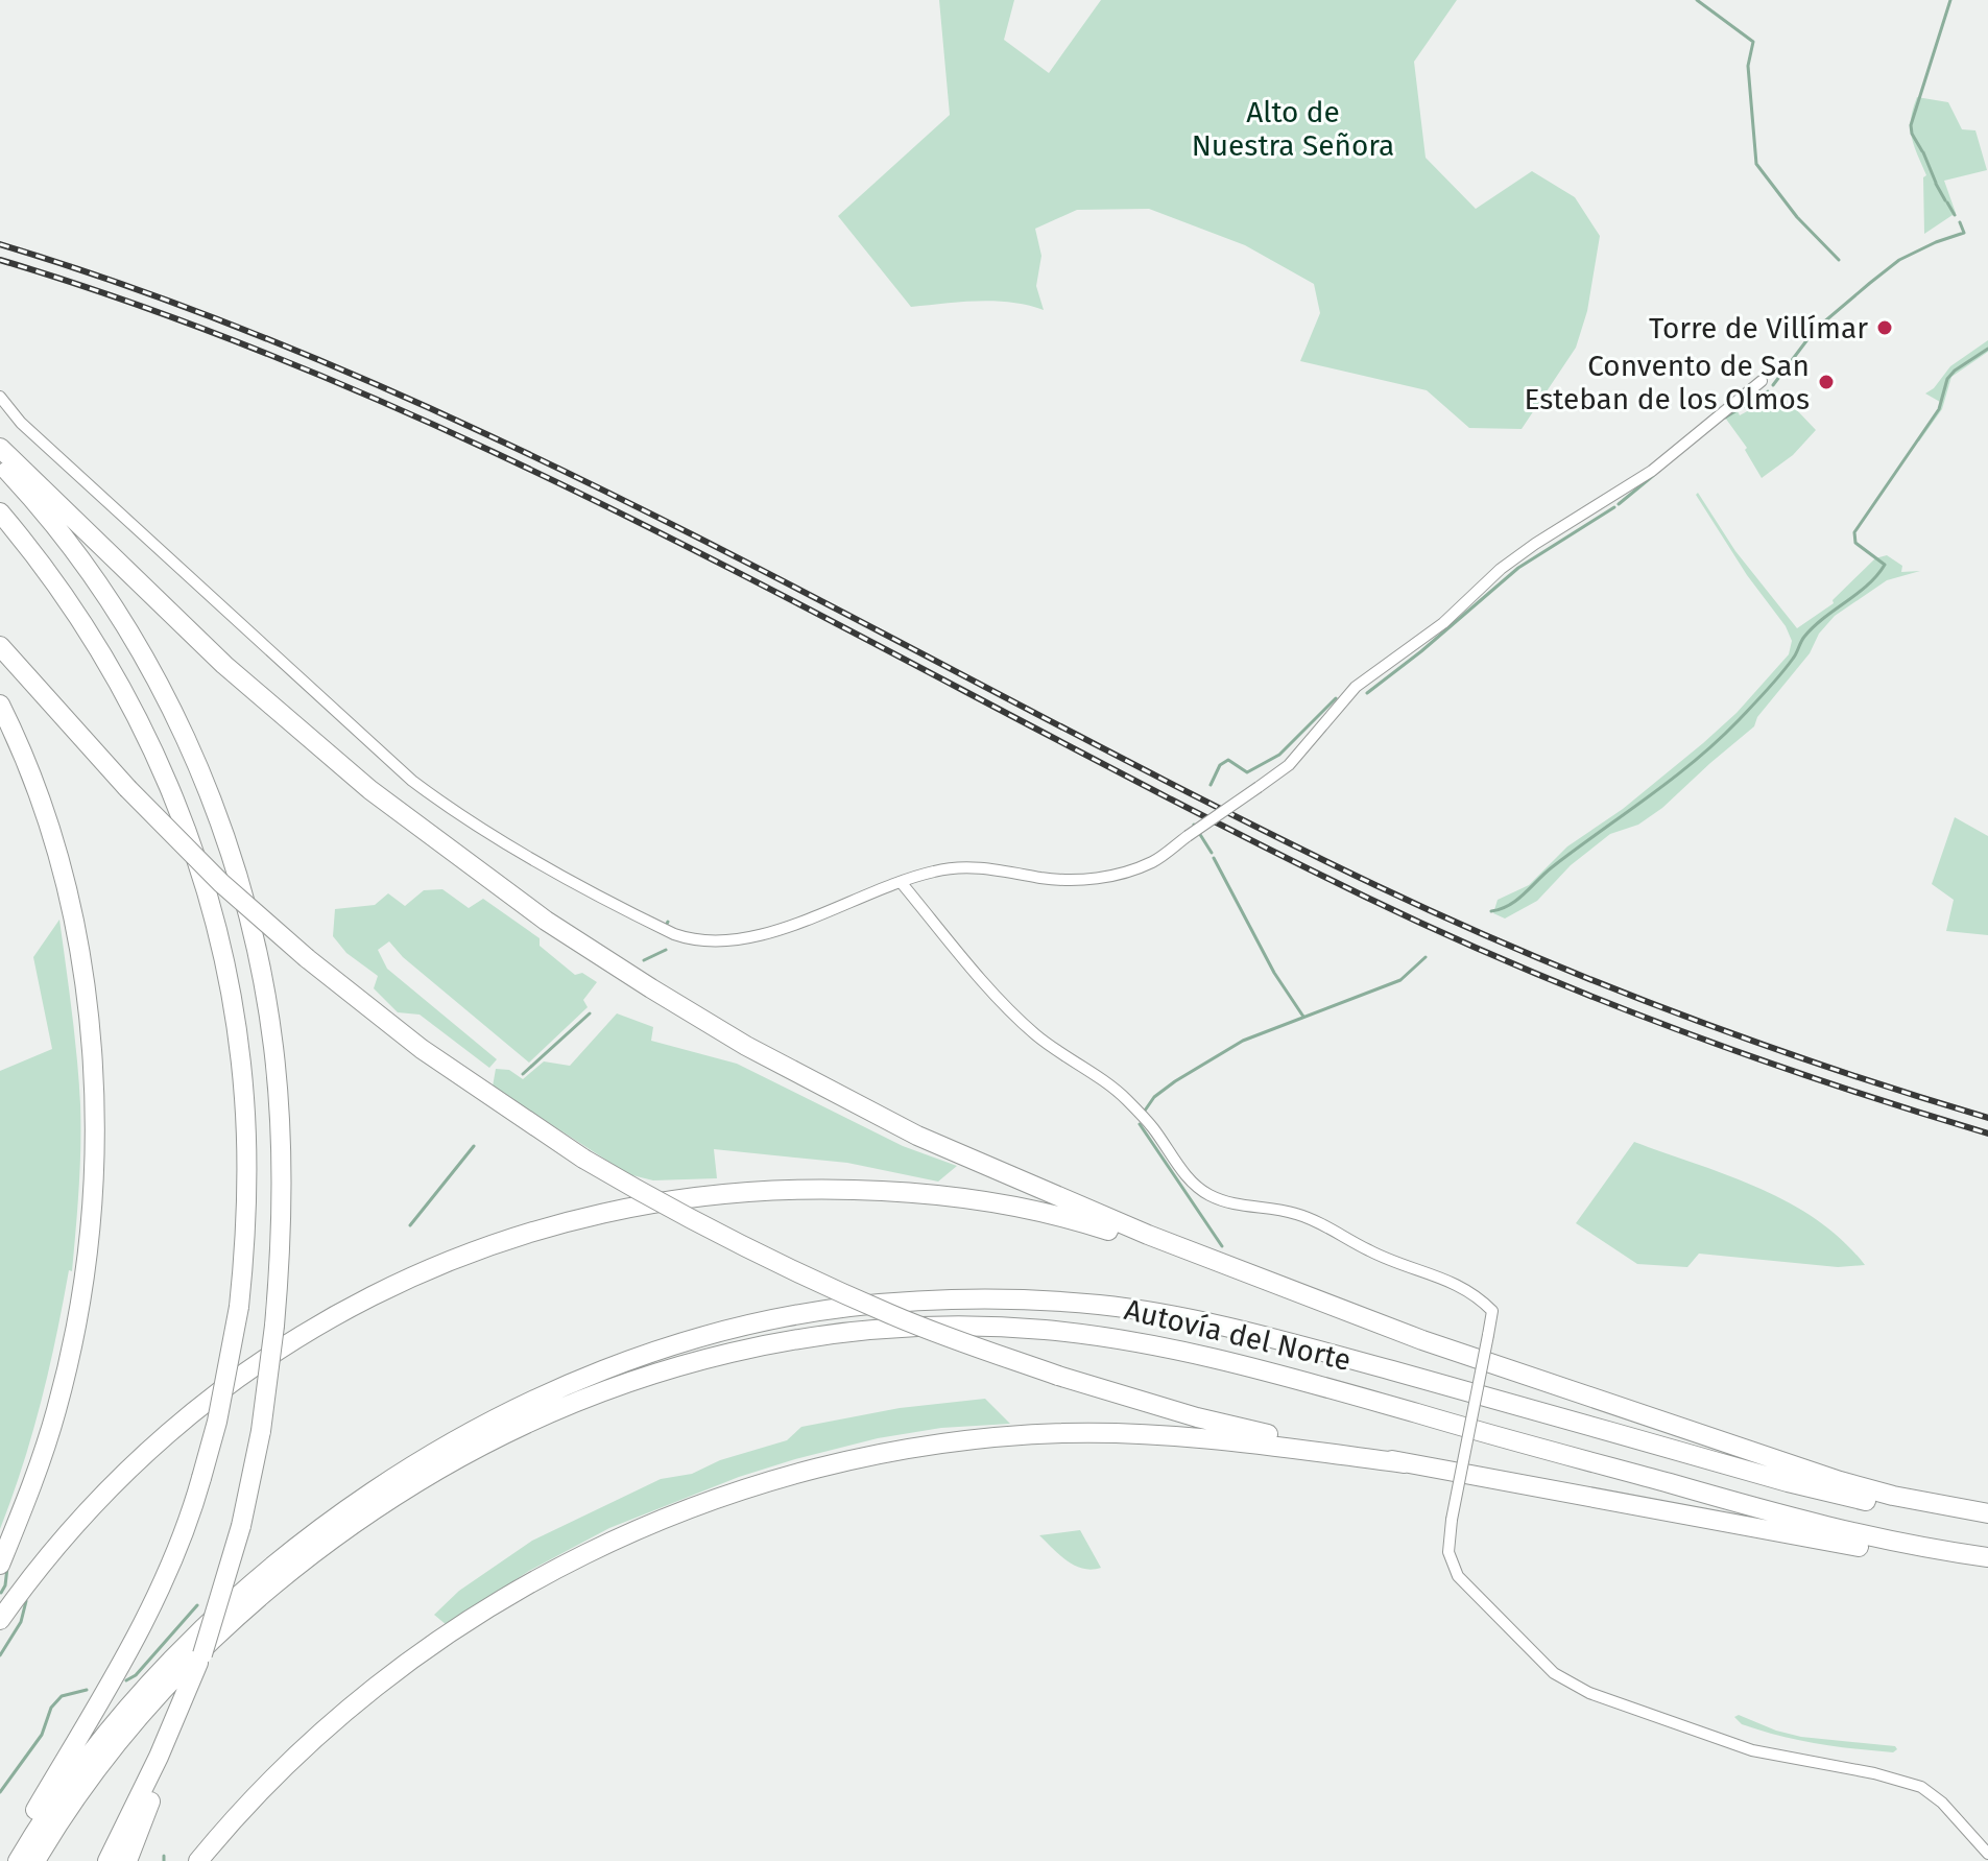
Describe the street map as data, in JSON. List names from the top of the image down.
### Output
{
  "streets": {
    "highway": ["Autovía del Norte"]
  },
  "parks": ["Alto de Nuestra Señora"],
  "places": ["Torre de Villímar", "Convento de San Esteban de los Olmos"]
}
